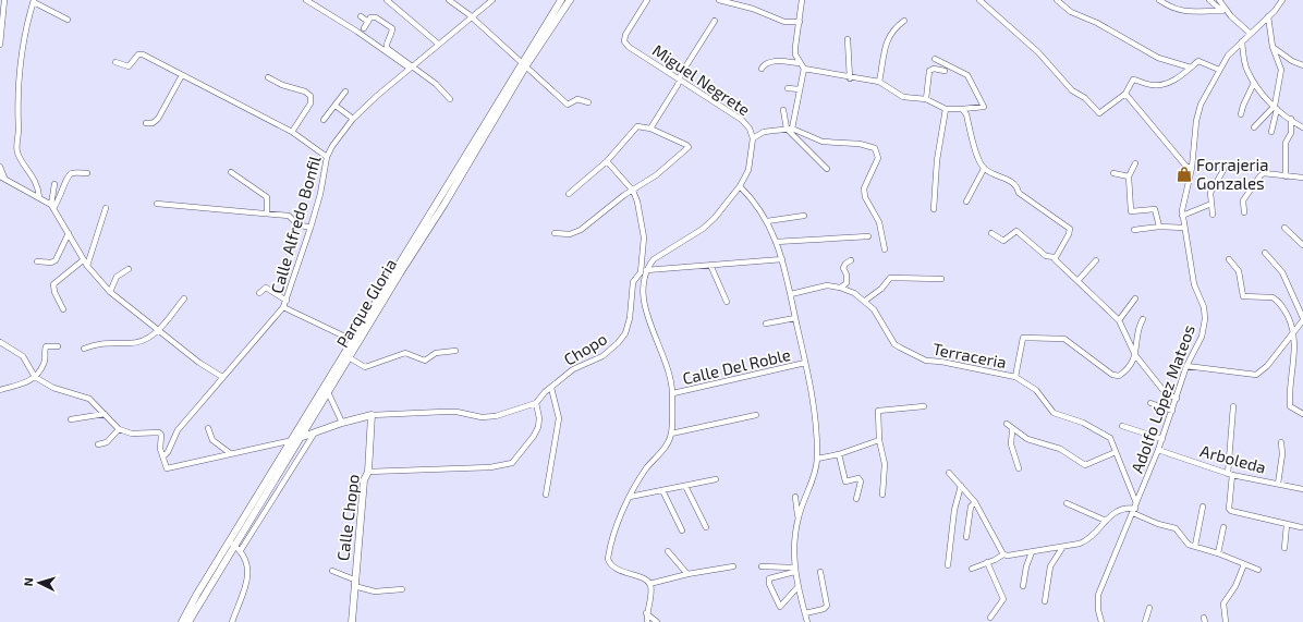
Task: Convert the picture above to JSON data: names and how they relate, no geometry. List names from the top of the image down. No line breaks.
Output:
{"streets":{"main road":["Parque Gloria","Calle Chopo"],"street":["Miguel Negrete","Calle Alfredo Bonfil","Chopo","Terraceria","Calle Del Roble","Adolfo López Mateos","Arboleda"]},"crossings":[["Miguel Negrete","Calle Del Roble"],["Chopo","Calle Chopo"],["Terraceria","Adolfo López Mateos"],["Adolfo López Mateos","Arboleda"]],"places":{"shop":["Forrajeria Gonzales"]},"north":"left"}
